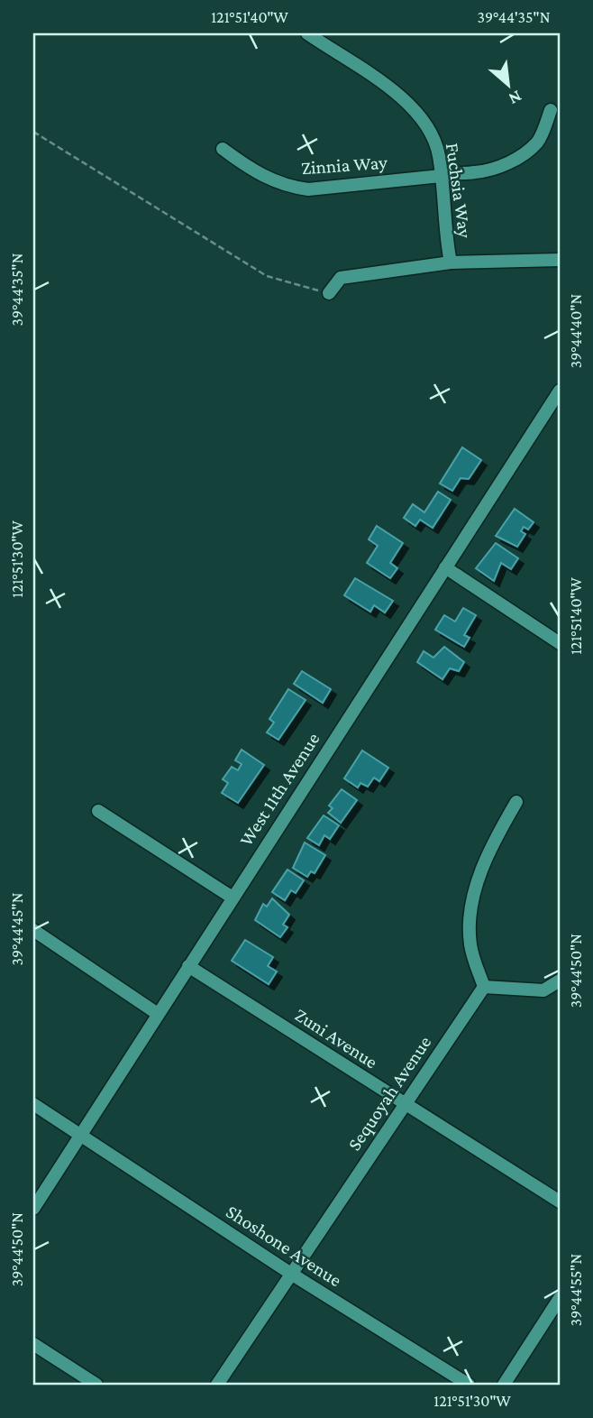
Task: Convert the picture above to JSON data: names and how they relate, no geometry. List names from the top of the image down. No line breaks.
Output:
{"streets":{"street":["Zinnia Way","Fuchsia Way","West 11th Avenue","Zuni Avenue","Sequoyah Avenue","Shoshone Avenue"]},"crossings":[["Zinnia Way","Fuchsia Way"],["West 11th Avenue","Zuni Avenue"],["West 11th Avenue","Shoshone Avenue"],["Zuni Avenue","Sequoyah Avenue"],["Sequoyah Avenue","Shoshone Avenue"]],"north":"bottom right","coordinates":["121°51'40\"W","39°44'35\"N","39°44'40\"N","121°51'30\"W","39°44'45\"N","39°44'50\"N","39°44'55\"N"]}
